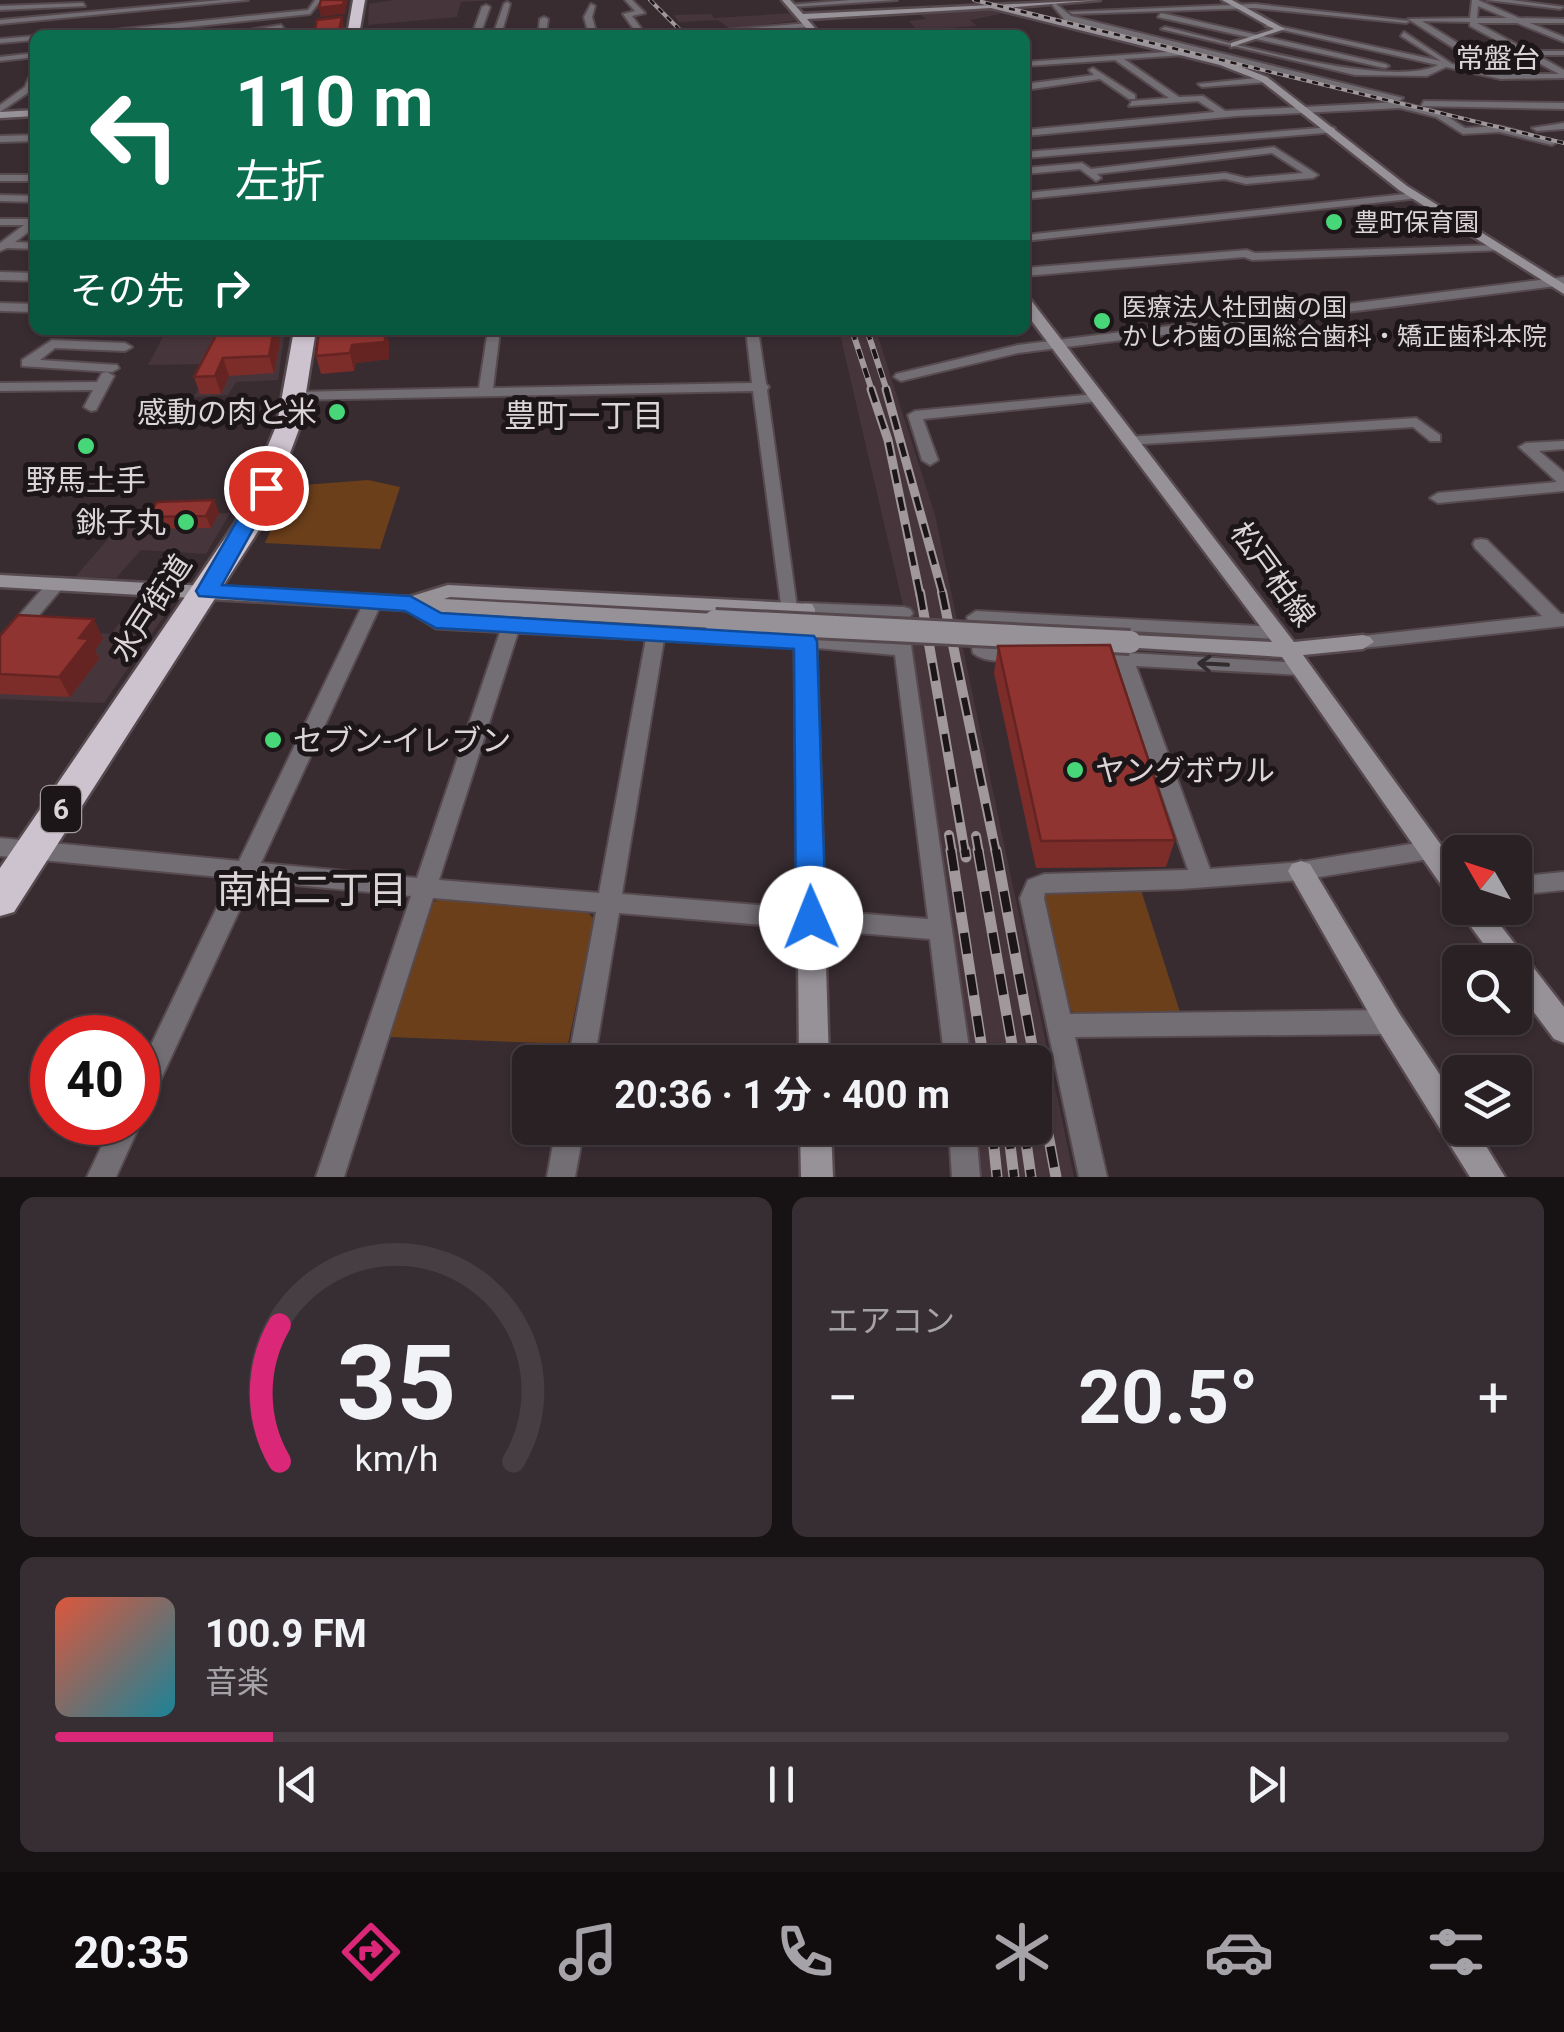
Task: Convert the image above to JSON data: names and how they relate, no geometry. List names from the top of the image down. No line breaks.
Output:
{"streets":{"highway":["水戸街道","6"],"street":["松戸柏線"]},"districts":["常盤台","豊町一丁目","南柏二丁目"],"places":["豊町保育園","医療法人社団歯の国 かしわ歯の国総合歯科・矯正歯科本院","感動の肉と米","野馬土手","銚子丸","セブン-イレブン","ヤングボウル"],"north":"top left","page":{"turn":["110 m","左折"],"then":"その先","limit":"40","trip":"20:36 · 1 分 · 400 m","tile":"エアコン","heat":["−","20.5°","+"],"song":["100.9 FM","音楽"],"tabs":"20:35","gauge":["35","km/h"]}}
